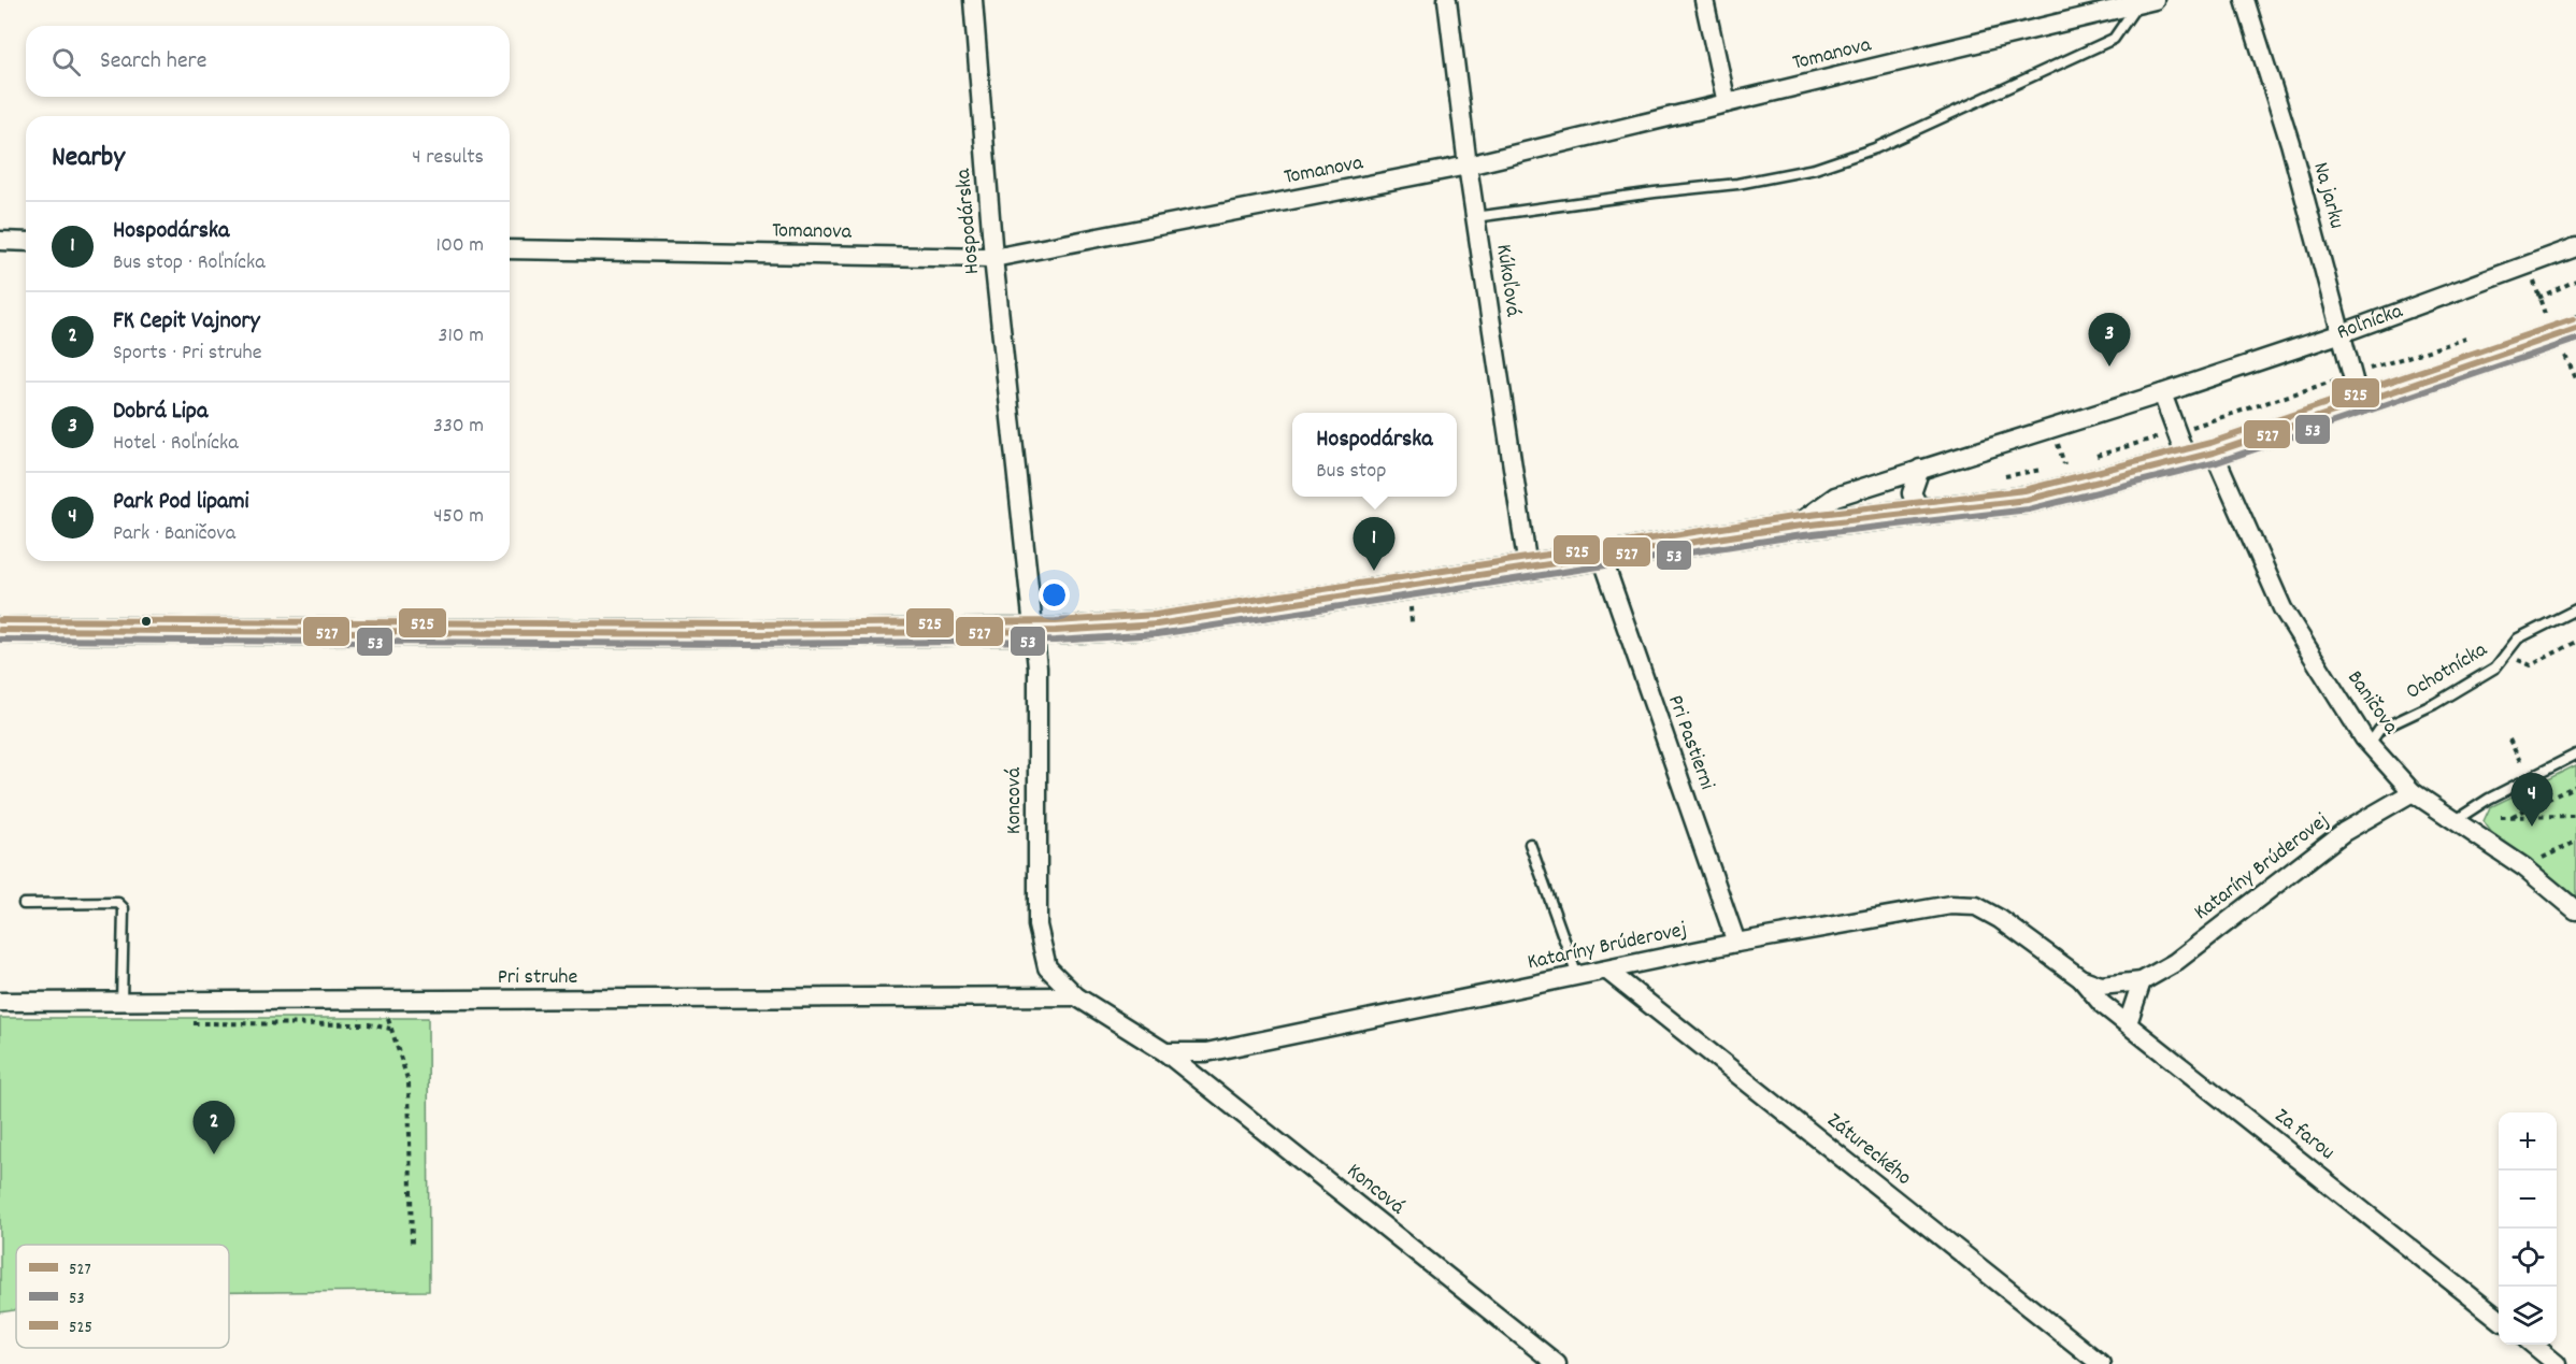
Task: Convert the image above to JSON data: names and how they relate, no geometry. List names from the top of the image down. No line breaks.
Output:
{"streets":{"street":["Tomanova","Na jarku","Hospodárska","Kúkoľová","Roľnícka","Baničova","Pri Pastierni","Koncová","Kataríny Brúderovej","Pri struhe","Za farou","Zátureckého"],"lane":["Ochotnícka"]},"crossings":[["Tomanova","Hospodárska"],["Tomanova","Kúkoľová"],["Na jarku","Roľnícka"],["Hospodárska","Roľnícka"],["Hospodárska","Koncová"],["Kúkoľová","Roľnícka"],["Roľnícka","Baničova"],["Roľnícka","Pri Pastierni"],["Roľnícka","Koncová"],["Ochotnícka","Baničova"],["Baničova","Kataríny Brúderovej"],["Pri Pastierni","Kataríny Brúderovej"],["Koncová","Kataríny Brúderovej"],["Koncová","Pri struhe"],["Kataríny Brúderovej","Za farou"],["Kataríny Brúderovej","Zátureckého"]],"lines":["transit line 525","transit line 527","transit line 53"],"legend":["527","53","525"],"page":{"search":"Search here","heading":["Nearby","4 results"],"list":[{"mark":"1","name":"Hospodárska","note":"Bus stop · Roľnícka","value":"100 m"},{"mark":"2","name":"FK Cepit Vajnory","note":"Sports · Pri struhe","value":"310 m"},{"mark":"3","name":"Dobrá Lipa","note":"Hotel · Roľnícka","value":"330 m"},{"mark":"4","name":"Park Pod lipami","note":"Park · Baničova","value":"450 m"}],"pins":["3","1","4","2"],"popup":["Hospodárska","Bus stop"],"map_buttons":["+","−"]}}
